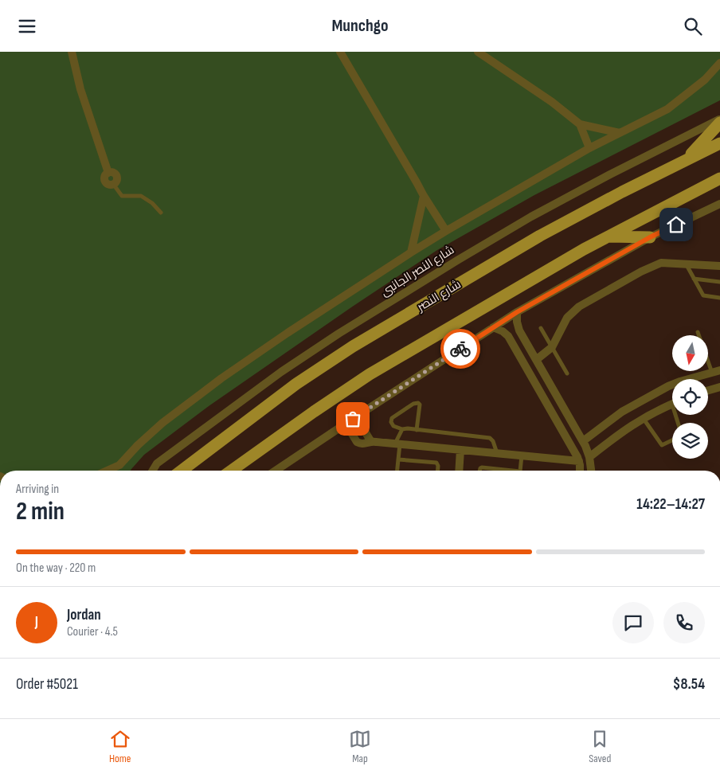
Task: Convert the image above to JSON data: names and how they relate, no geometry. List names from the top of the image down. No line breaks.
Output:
{"streets":{"main road":["شارع النصر"],"street":["شارع النصر الجانبى"]},"north":"bottom","page":{"header":"Munchgo","heading":["2 min","Arriving in","14:22–14:27"],"panel":["Jordan","Courier · 4.5","Order #5021","$8.54"],"bar":"On the way · 220 m","round":"J","tabs":["Home","Map","Saved"]}}
